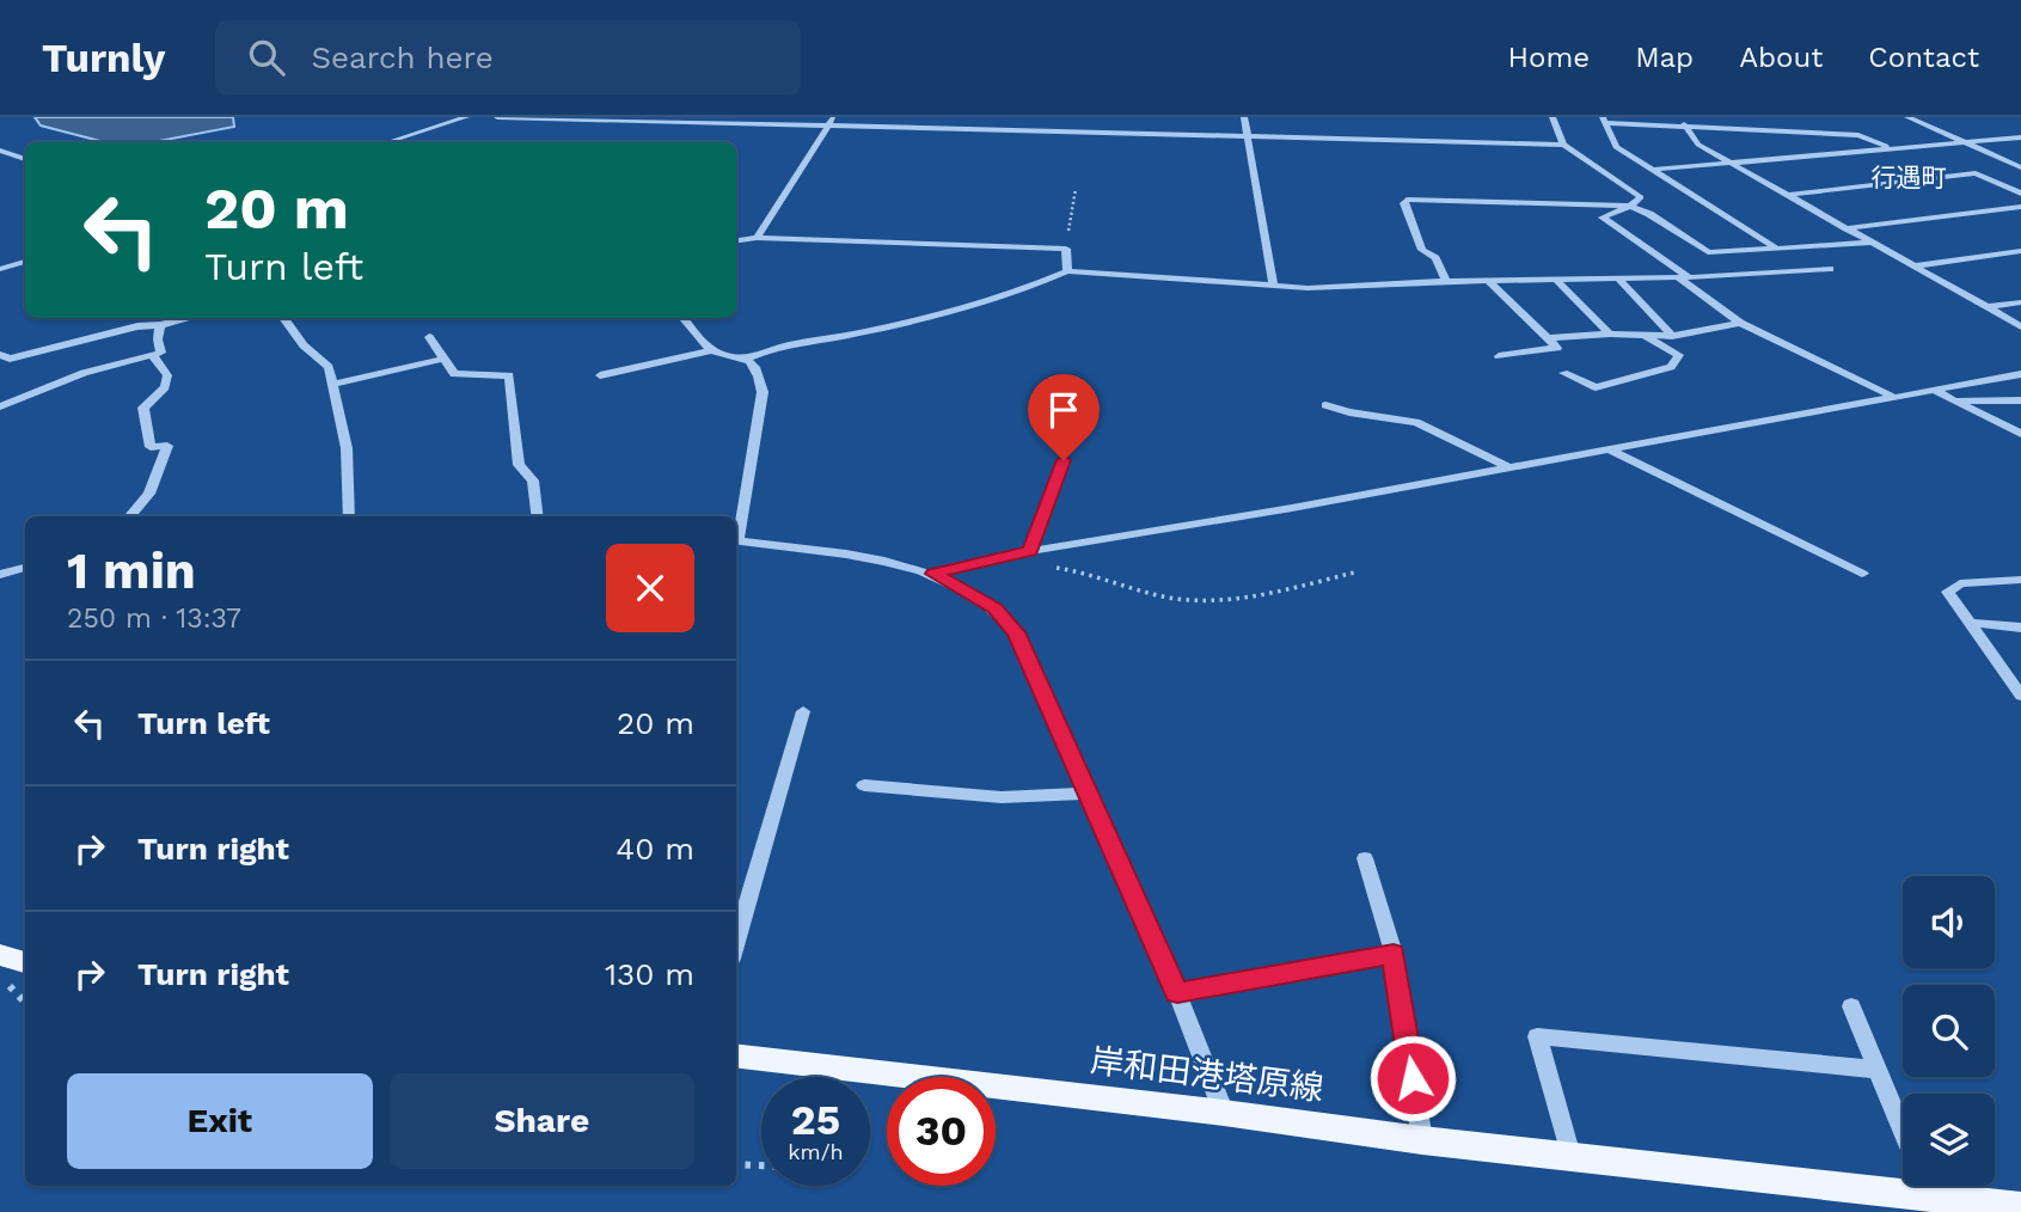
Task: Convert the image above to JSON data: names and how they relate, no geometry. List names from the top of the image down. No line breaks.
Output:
{"streets":{"main road":["岸和田港塔原線"]},"districts":["行遇町"],"page":{"header":"Turnly","search":"Search here","nav":["Home","Map","About","Contact"],"turn":["20 m","Turn left"],"heading":["1 min","250 m · 13:37"],"list":[{"name":"Turn left","value":"20 m"},{"name":"Turn right","value":"40 m"},{"name":"Turn right","value":"130 m"}],"buttons":["Exit","Share"],"speed":"25 km/h","limit":"30"}}
